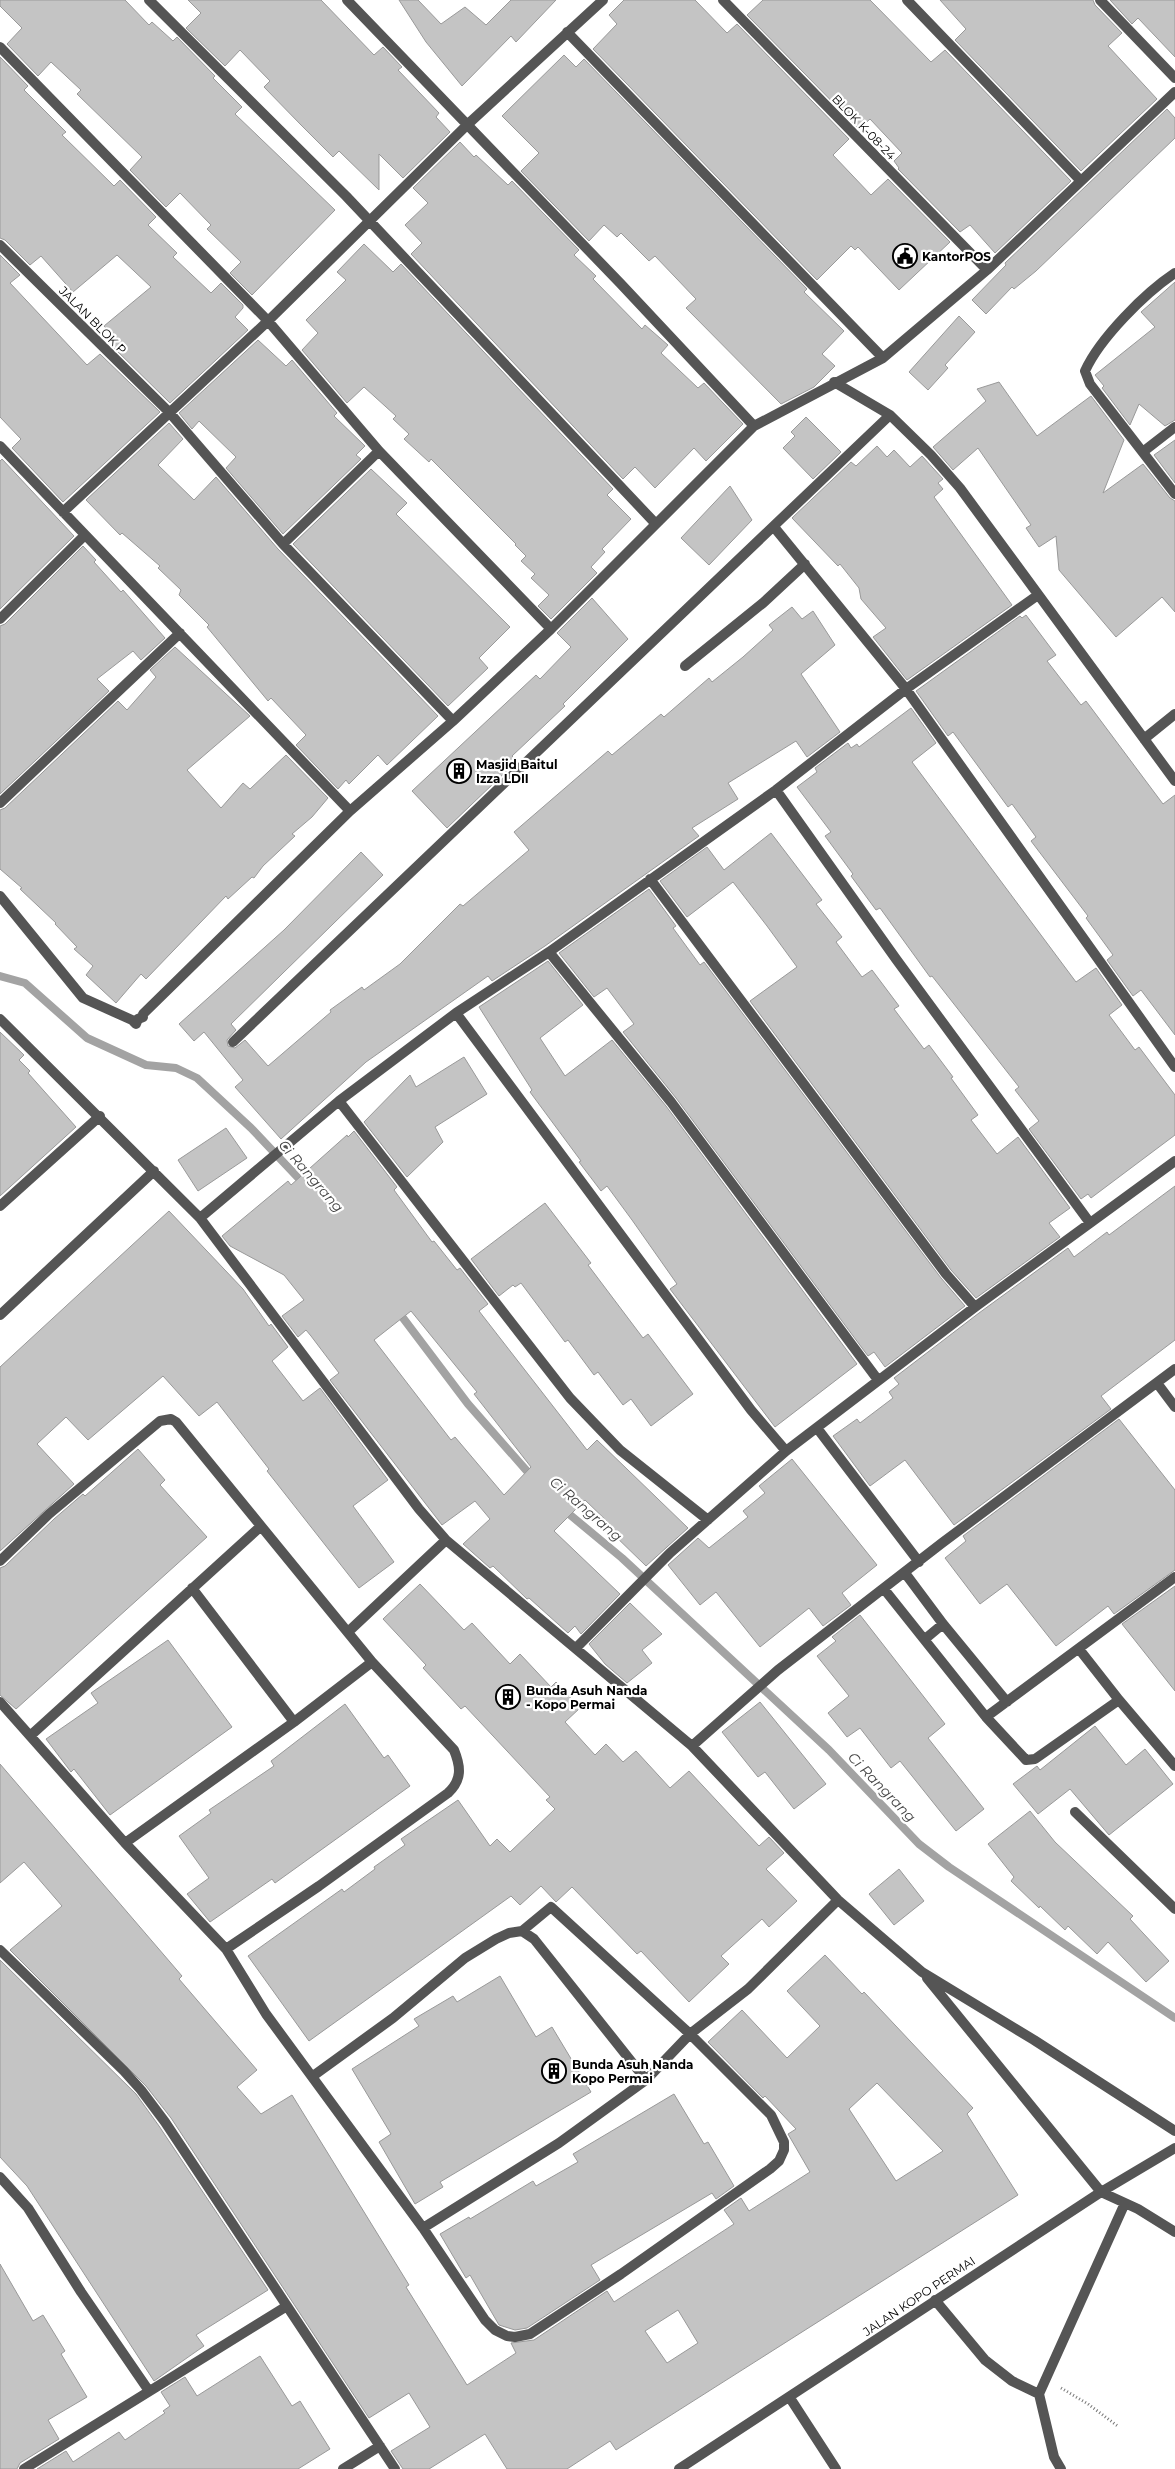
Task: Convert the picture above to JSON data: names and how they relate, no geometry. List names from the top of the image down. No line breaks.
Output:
{"streets":{"street":["BLOK K-08-24","JALAN BLOK P","JALAN KOPO PERMAI"]},"water":["Ci Rangrang"],"places":{"public building":["KantorPOS"],"building":["Masjid Baitul Izza LDII","Bunda Asuh Nanda - Kopo Permai","Bunda Asuh Nanda Kopo Permai"]}}
